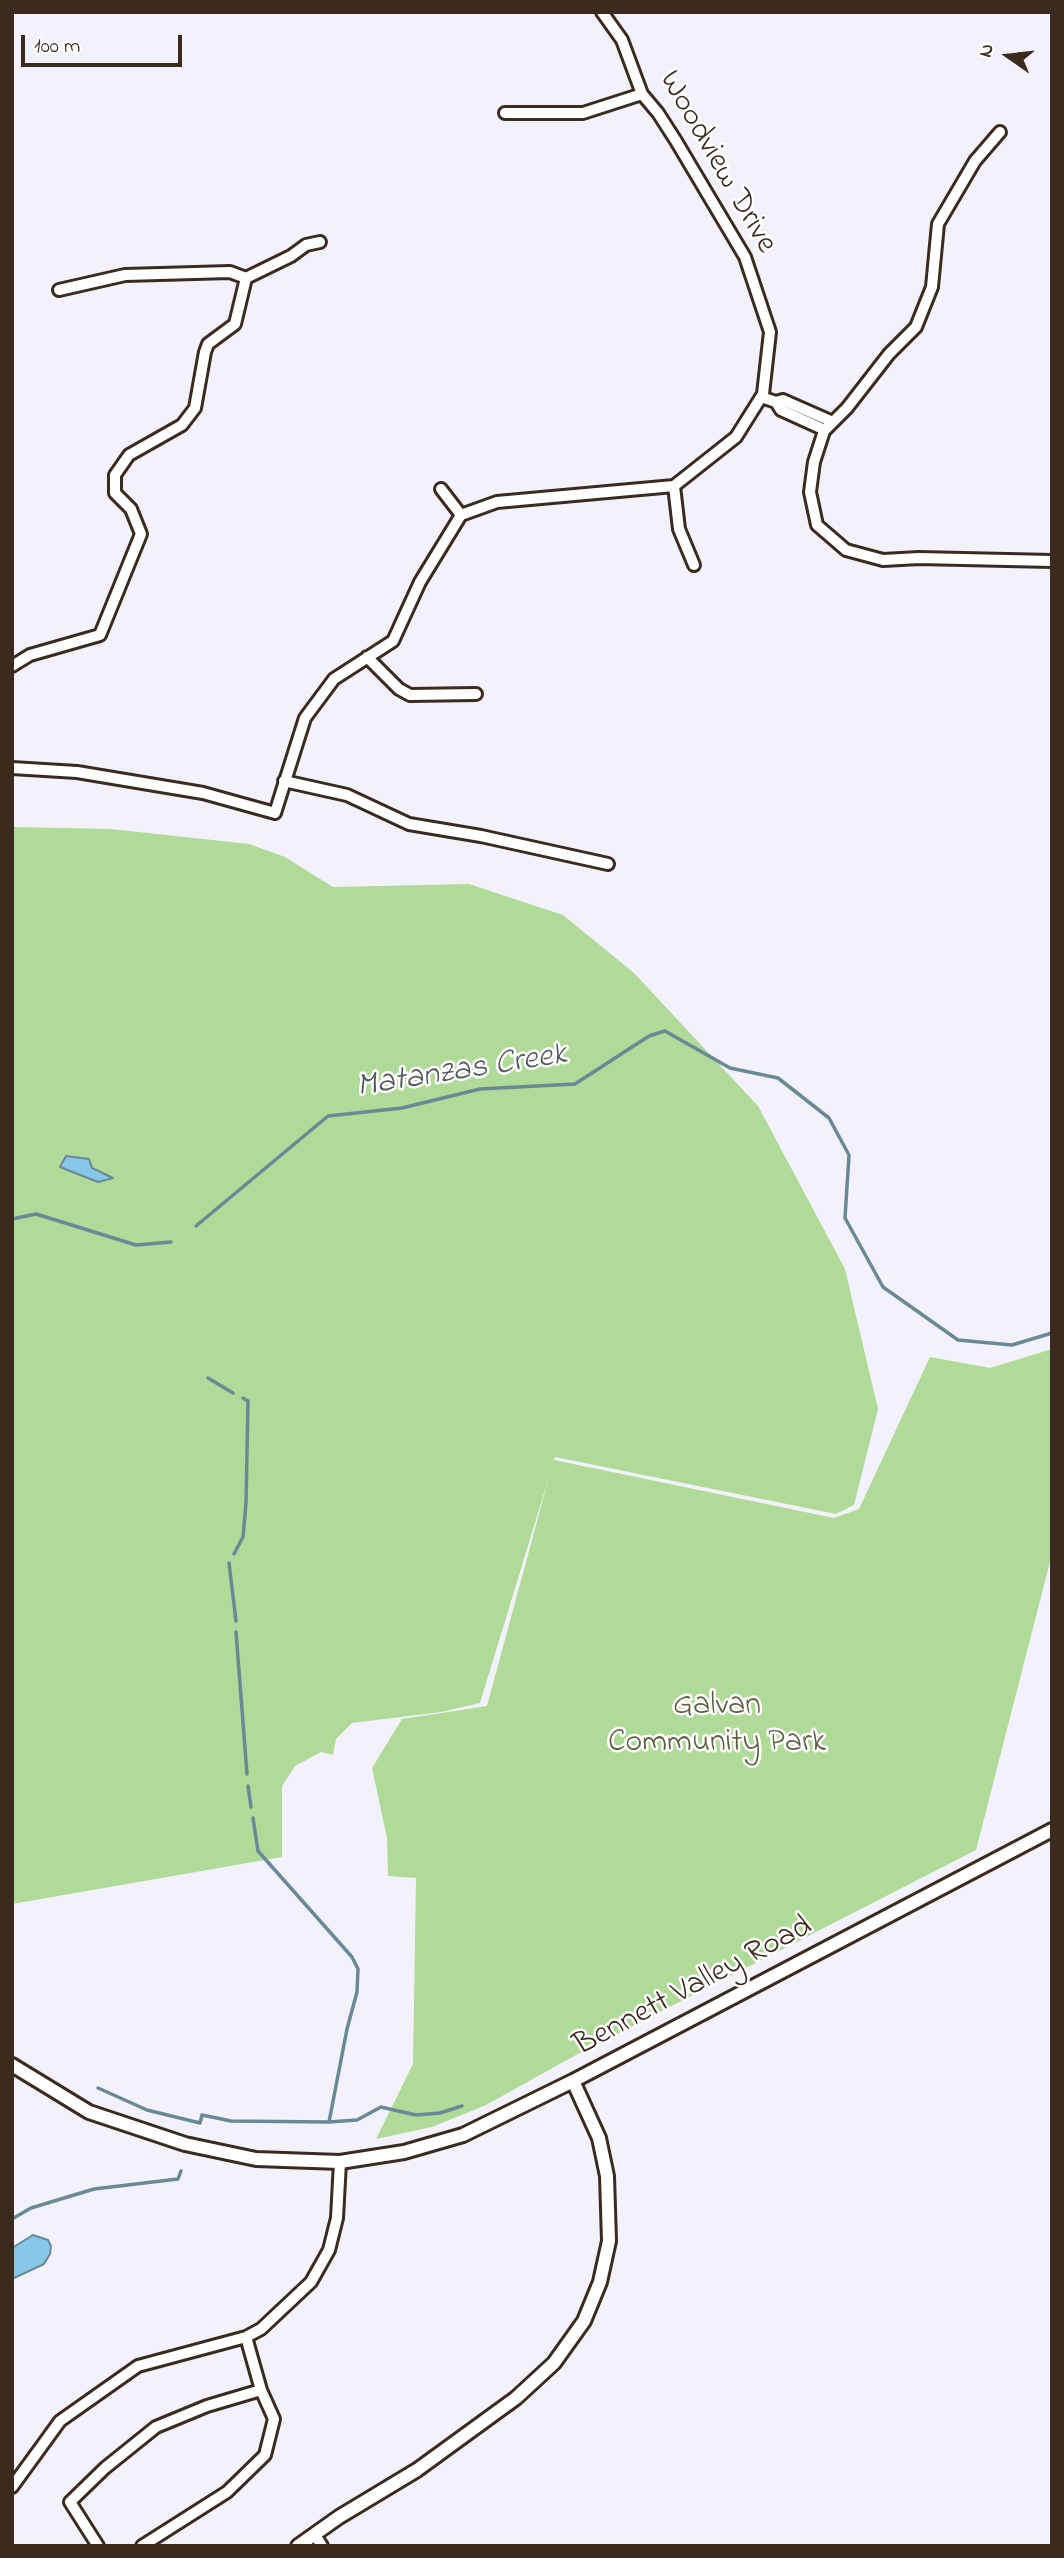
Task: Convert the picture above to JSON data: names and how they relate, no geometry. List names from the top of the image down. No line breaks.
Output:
{"streets":{"street":["Woodview Drive","Bennett Valley Road"]},"water":["Matanzas Creek"],"parks":["Galvan Community Park"],"scale_bar":"100 m","north":"left"}
